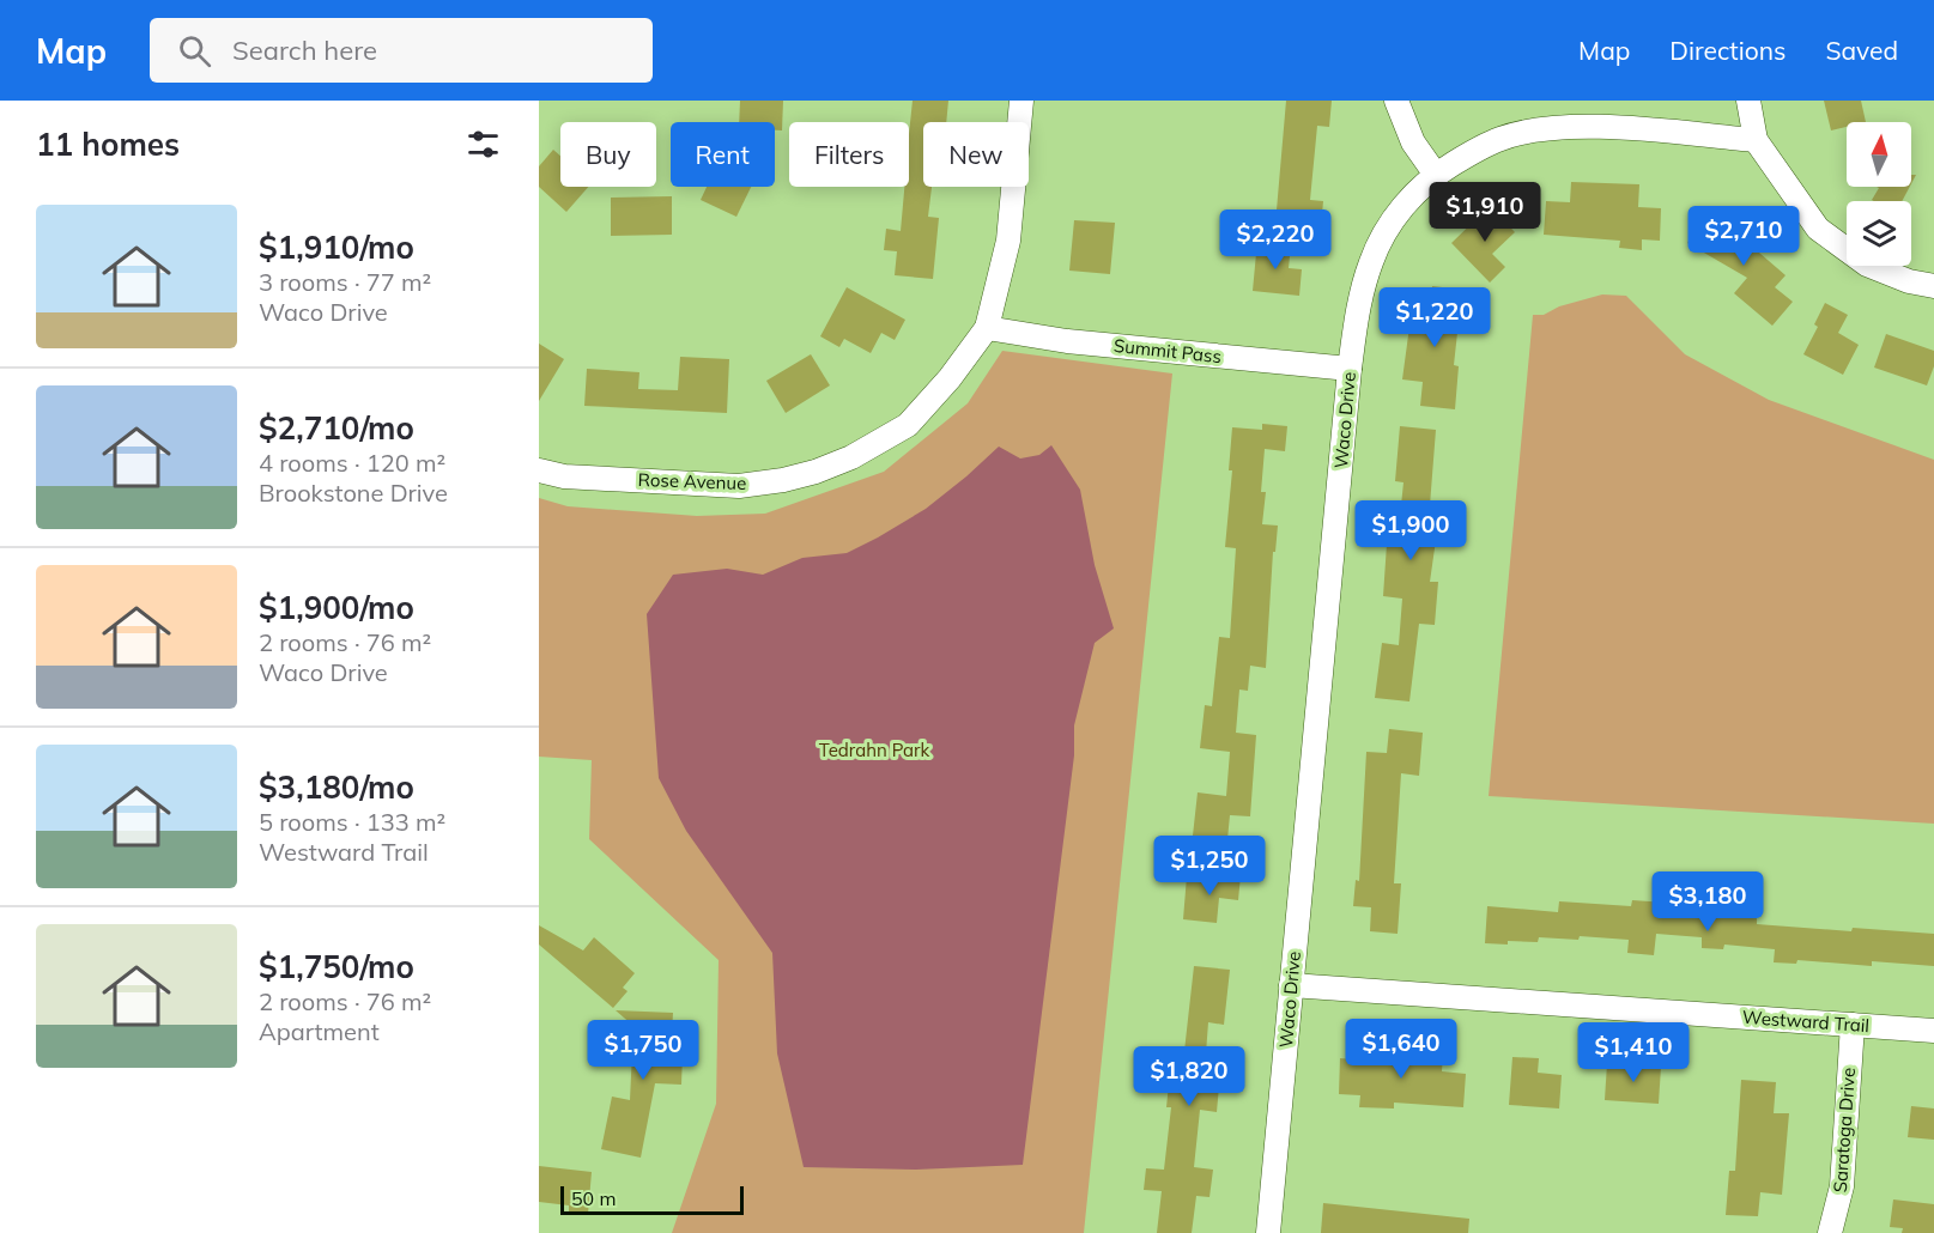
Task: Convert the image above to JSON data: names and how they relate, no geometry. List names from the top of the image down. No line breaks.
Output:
{"streets":{"street":["Summit Pass","Waco Drive","Rose Avenue","Westward Trail","Saratoga Drive"]},"crossings":[["Summit Pass","Waco Drive"],["Summit Pass","Rose Avenue"],["Waco Drive","Westward Trail"],["Westward Trail","Saratoga Drive"]],"parks":["Tedrahn Park"],"scale_bar":"50 m","north":"top","page":{"header":"Map","search":"Search here","nav":["Map","Directions","Saved"],"heading":"11 homes","chip":["Buy","Rent","Filters","New"],"price":["$1,910","$2,710","$2,220","$1,220","$1,900","$1,250","$3,180","$1,640","$1,750","$1,410","$1,820"],"list":[{"name":"$1,910/mo","note":"3 rooms · 77 m² · Waco Drive"},{"name":"$2,710/mo","note":"4 rooms · 120 m² · Brookstone Drive"},{"name":"$1,900/mo","note":"2 rooms · 76 m² · Waco Drive"},{"name":"$3,180/mo","note":"5 rooms · 133 m² · Westward Trail"},{"name":"$1,750/mo","note":"2 rooms · 76 m² · Apartment"}],"scale":"50 m"}}
